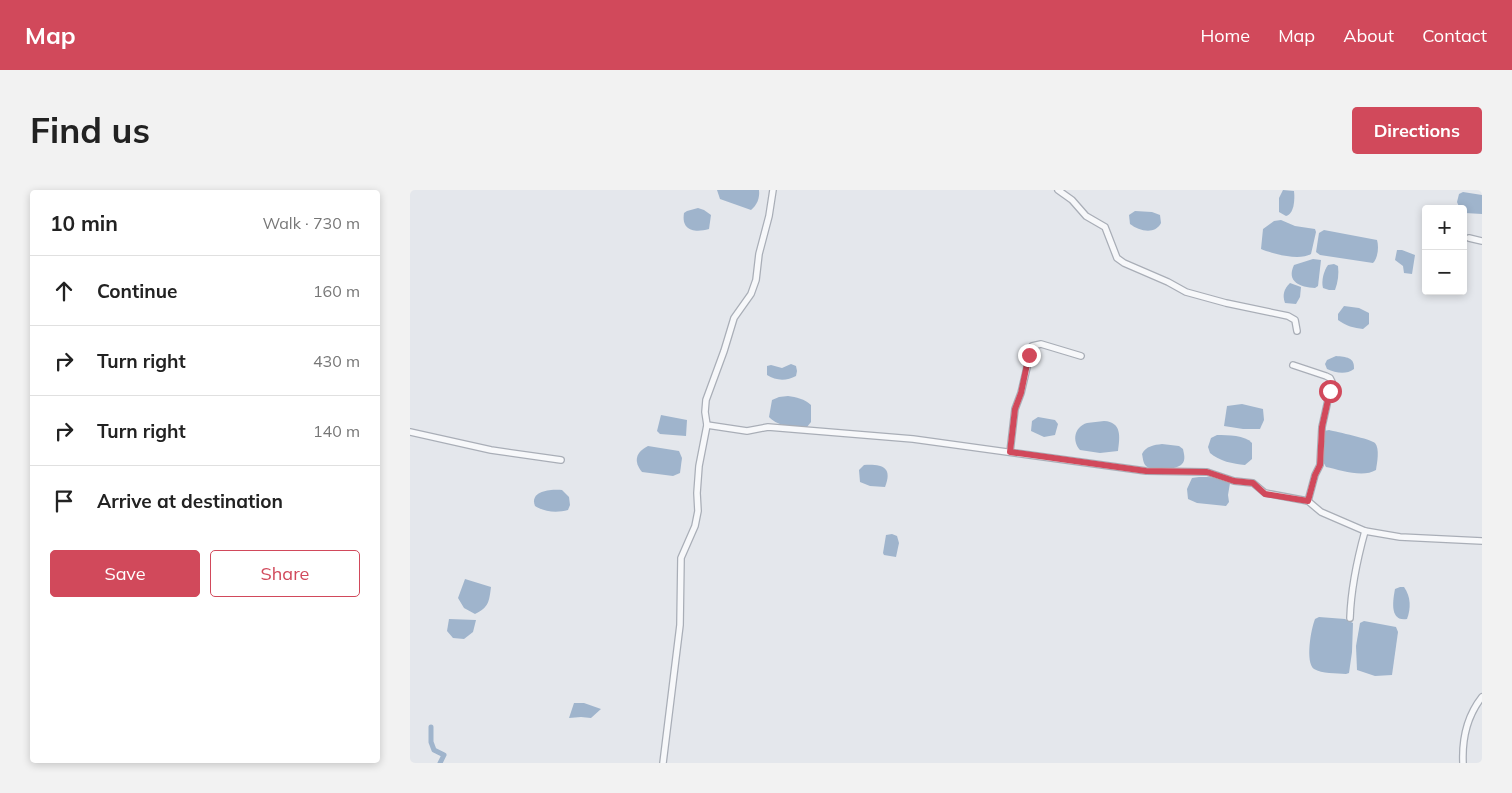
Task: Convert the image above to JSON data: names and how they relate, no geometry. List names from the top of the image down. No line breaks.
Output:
{"page":{"header":"Map","nav":["Home","Map","About","Contact"],"buttons":["Directions",["Save","Share"]],"title":"Find us","heading":["10 min","Walk · 730 m"],"map_buttons":["+","−"],"list":[["Continue","160 m"],["Turn right","430 m"],["Turn right","140 m"],"Arrive at destination"]}}
